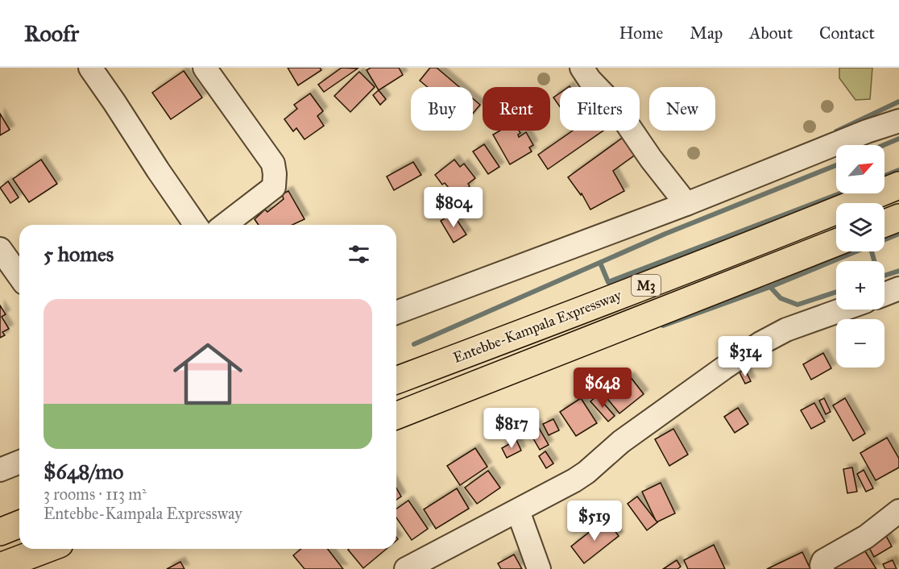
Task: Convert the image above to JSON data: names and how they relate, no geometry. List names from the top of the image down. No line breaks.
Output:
{"streets":{"highway":["M3","Entebbe-Kampala Expressway"]},"north":"top right","page":{"header":"Roofr","nav":["Home","Map","About","Contact"],"chip":["Buy","Rent","Filters","New"],"map_buttons":["+","−"],"price":["$804","$314","$648","$817","$519"],"heading":"5 homes","list":[{"name":"$648/mo","note":"3 rooms · 113 m² · Entebbe-Kampala Expressway"}]}}
